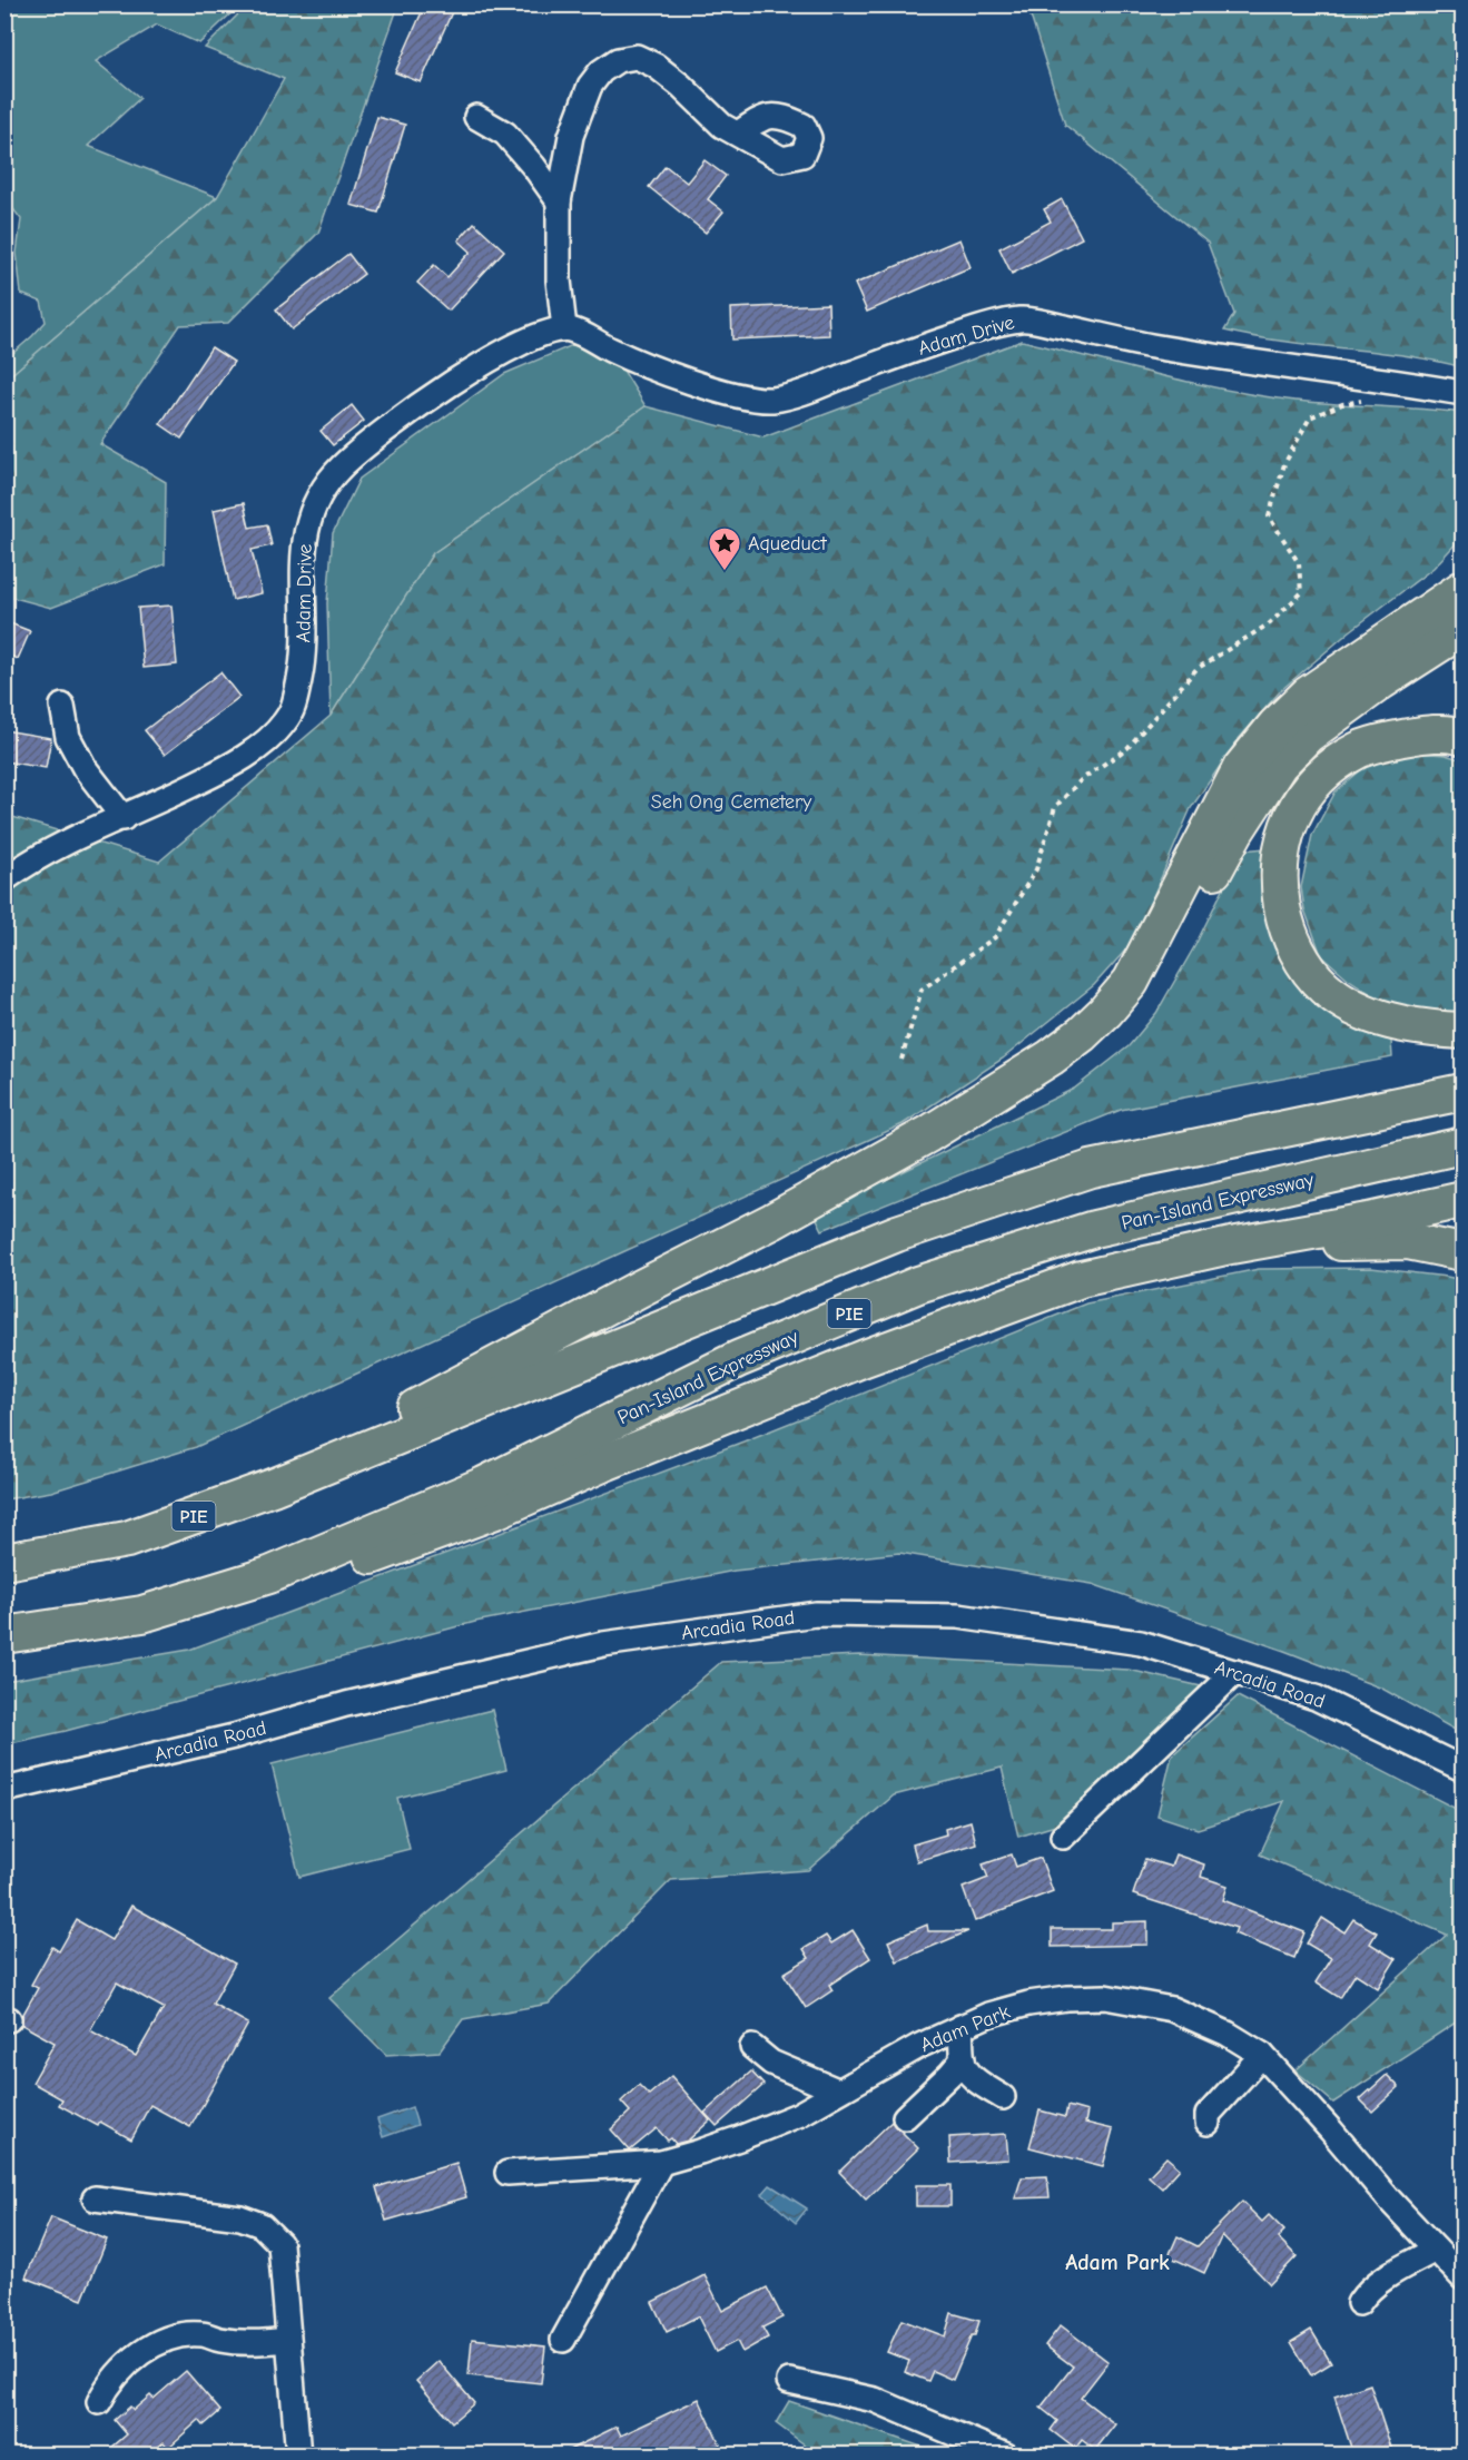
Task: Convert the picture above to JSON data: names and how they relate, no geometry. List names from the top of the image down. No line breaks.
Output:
{"streets":{"highway":["Pan-Island Expressway","PIE"],"street":["Adam Drive","Arcadia Road","Adam Park"]},"districts":["Adam Park"],"parks":["Seh Ong Cemetery"],"places":{"place":["Aqueduct"]}}
